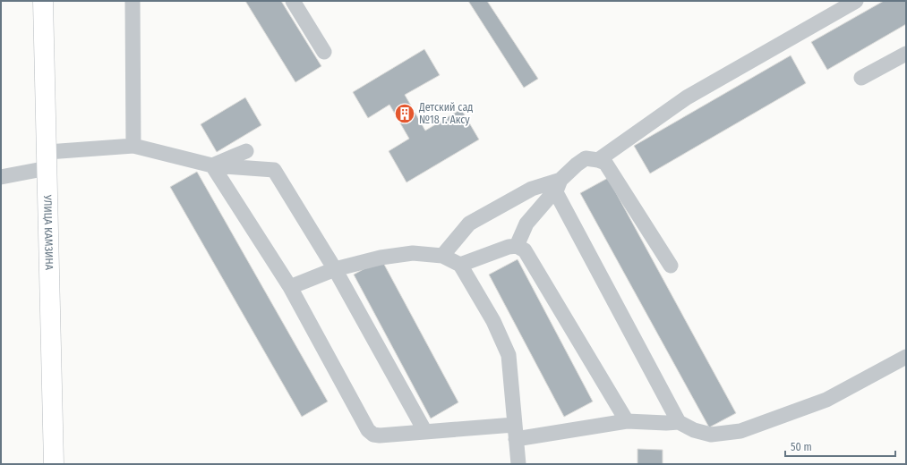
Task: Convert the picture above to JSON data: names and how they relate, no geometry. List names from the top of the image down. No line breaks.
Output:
{"streets":{"main road":["УЛИЦА КАМЗИНА"]},"places":{"building":["Детский сад №18 г. Аксу"]},"scale_bar":"50 m"}
